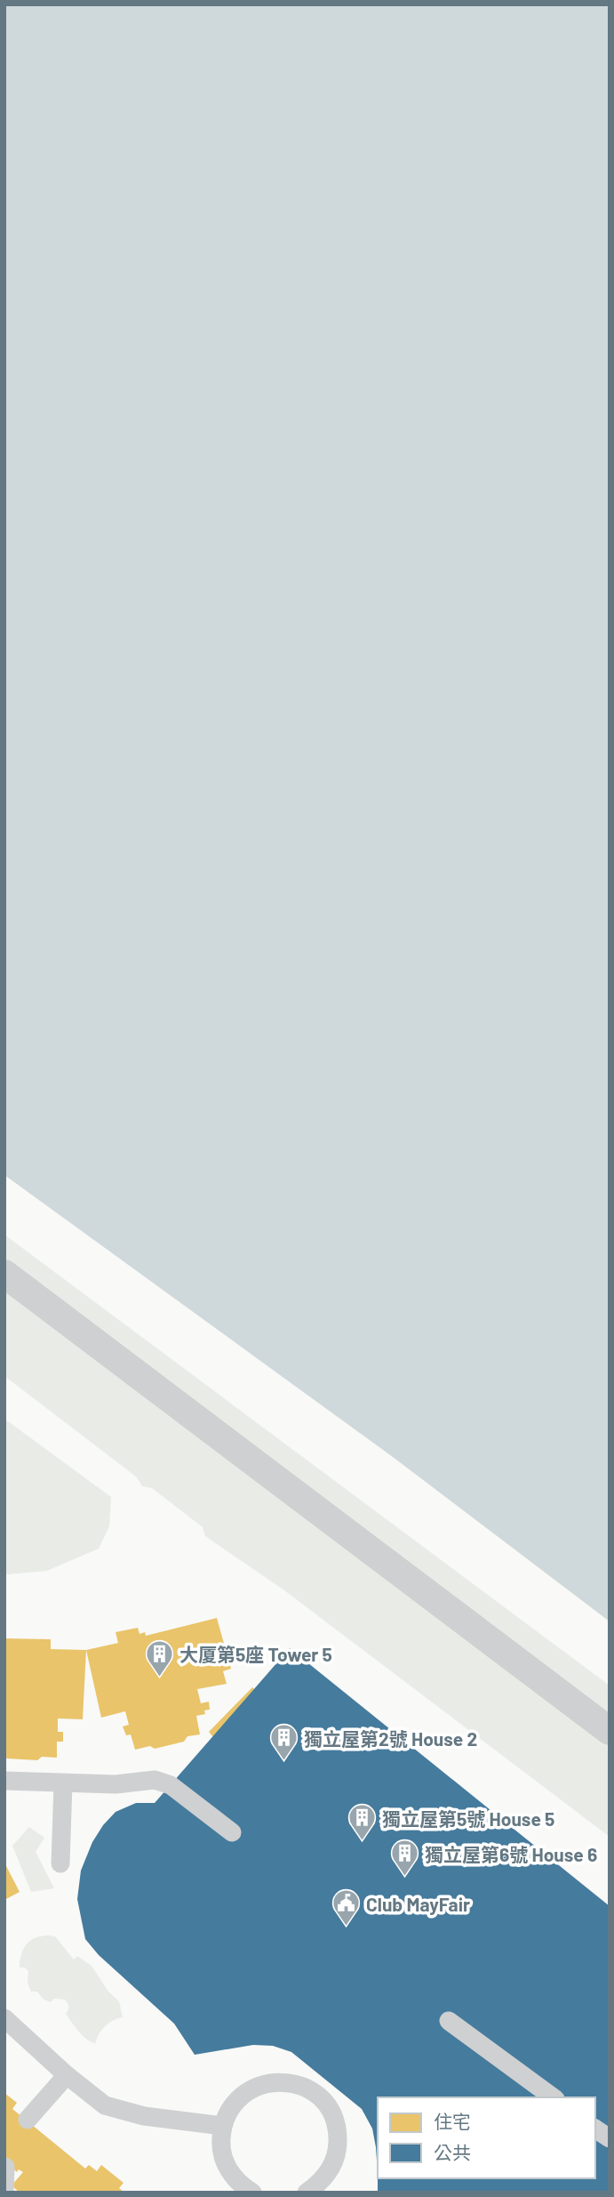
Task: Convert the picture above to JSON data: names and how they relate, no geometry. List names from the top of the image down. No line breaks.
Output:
{"places":{"building":["大厦第5座 Tower 5","獨立屋第2號 House 2","獨立屋第5號 House 5","獨立屋第6號 House 6"],"public building":["Club MayFair"]},"legend":["住宅","公共"]}
